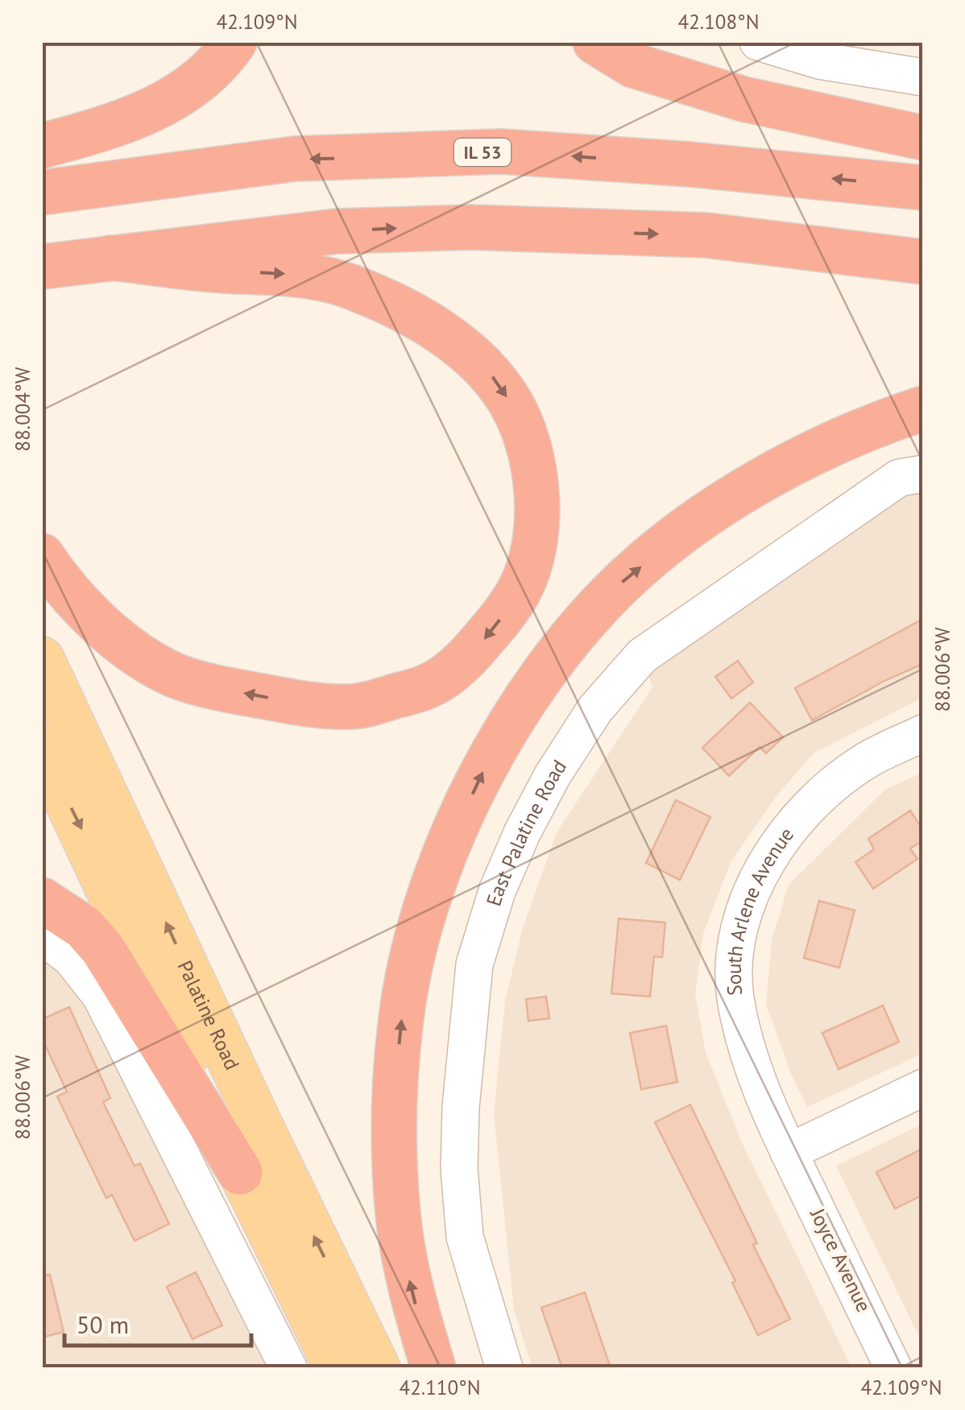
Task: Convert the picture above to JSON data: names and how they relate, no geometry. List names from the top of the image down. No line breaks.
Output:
{"streets":{"highway":["IL 53"],"main road":["Palatine Road"],"street":["East Palatine Road","South Arlene Avenue","Joyce Avenue"]},"crossings":[["South Arlene Avenue","Joyce Avenue"]],"scale_bar":"50 m","coordinates":["42.109°N","42.108°N","88.004°W","88.006°W","42.110°N"]}
